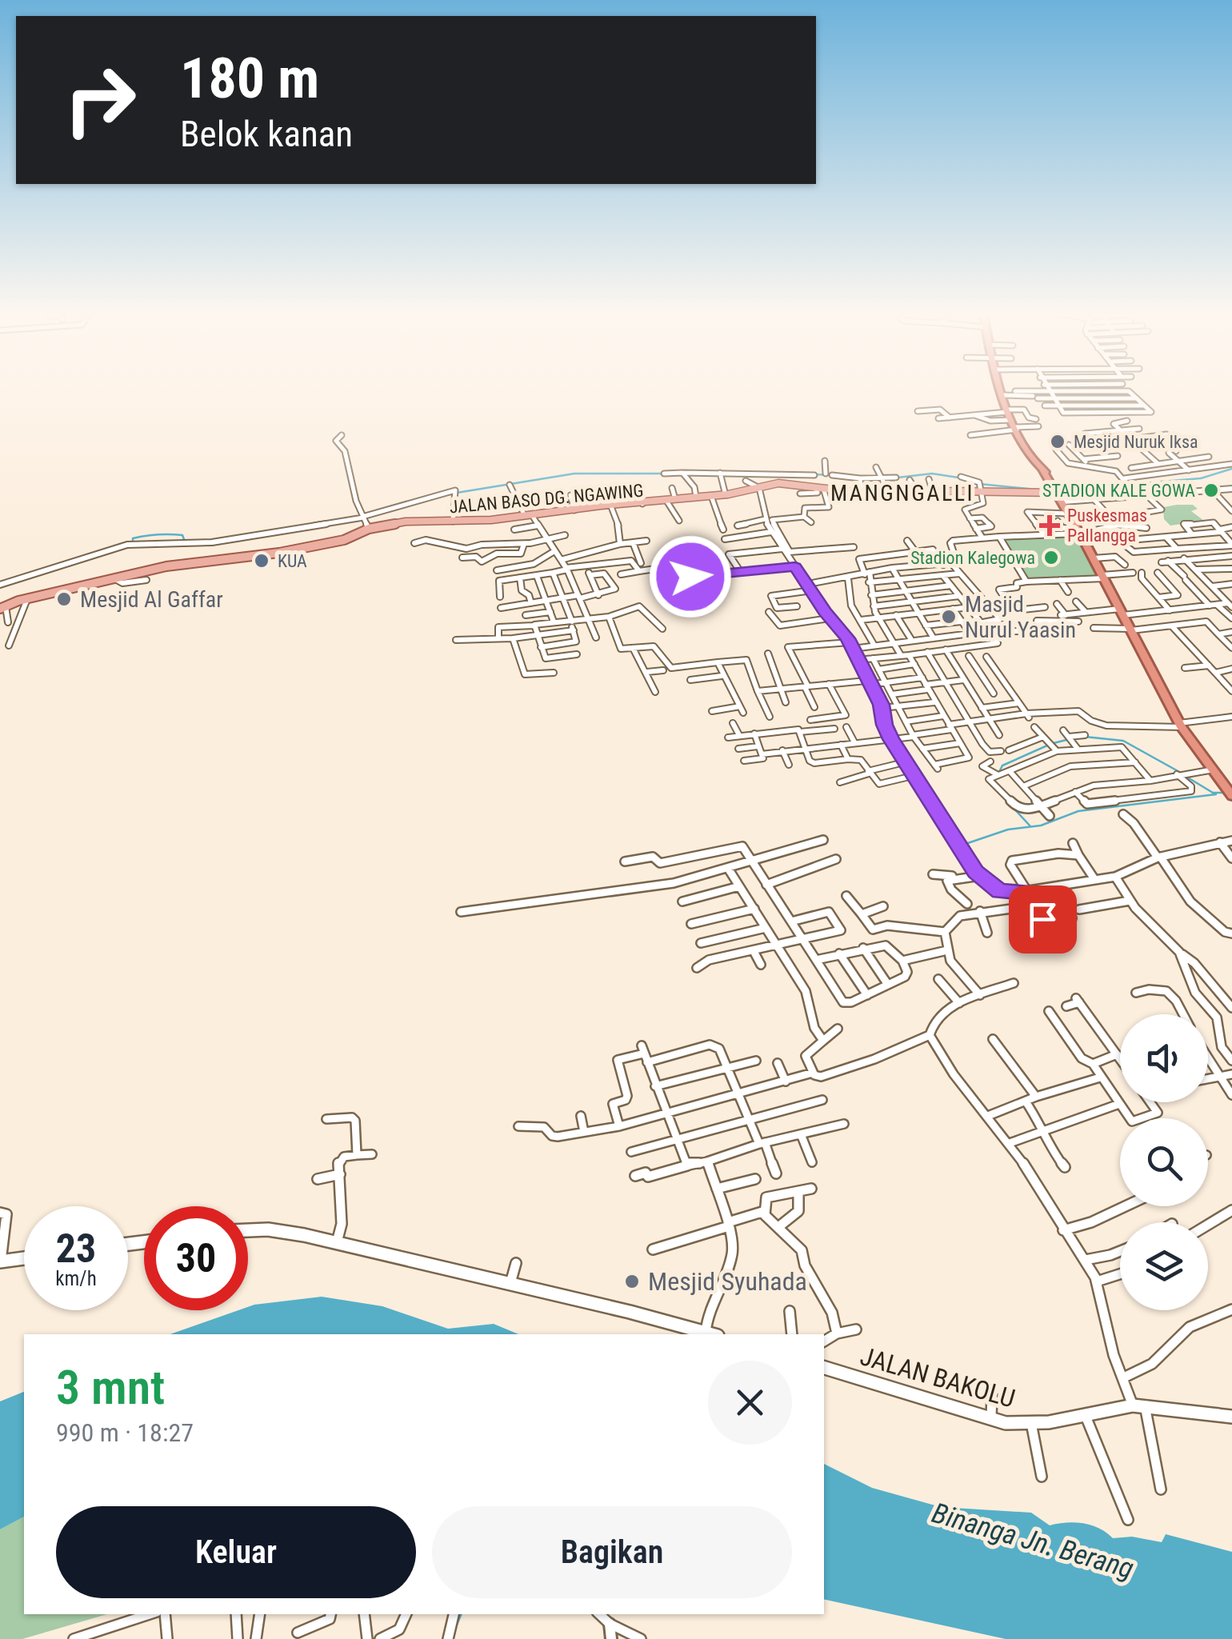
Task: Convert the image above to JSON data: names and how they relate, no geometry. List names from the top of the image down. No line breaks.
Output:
{"streets":{"main road":["JALAN BASO DG. NGAWING","JALAN BAKOLU"]},"districts":["MANGNGALLI"],"water":["Binanga Jn. Berang"],"places":{"other":["Mesjid Nuruk Iksa","STADION KALE GOWA","Stadion Kalegowa","KUA","Mesjid Al Gaffar","Masjid Nurul Yaasin","Mesjid Syuhada"],"health":["Puskesmas Pallangga"]},"page":{"turn":["180 m","Belok kanan"],"speed":"23 km/h","limit":"30","heading":["3 mnt","990 m · 18:27"],"buttons":["Keluar","Bagikan"]}}
